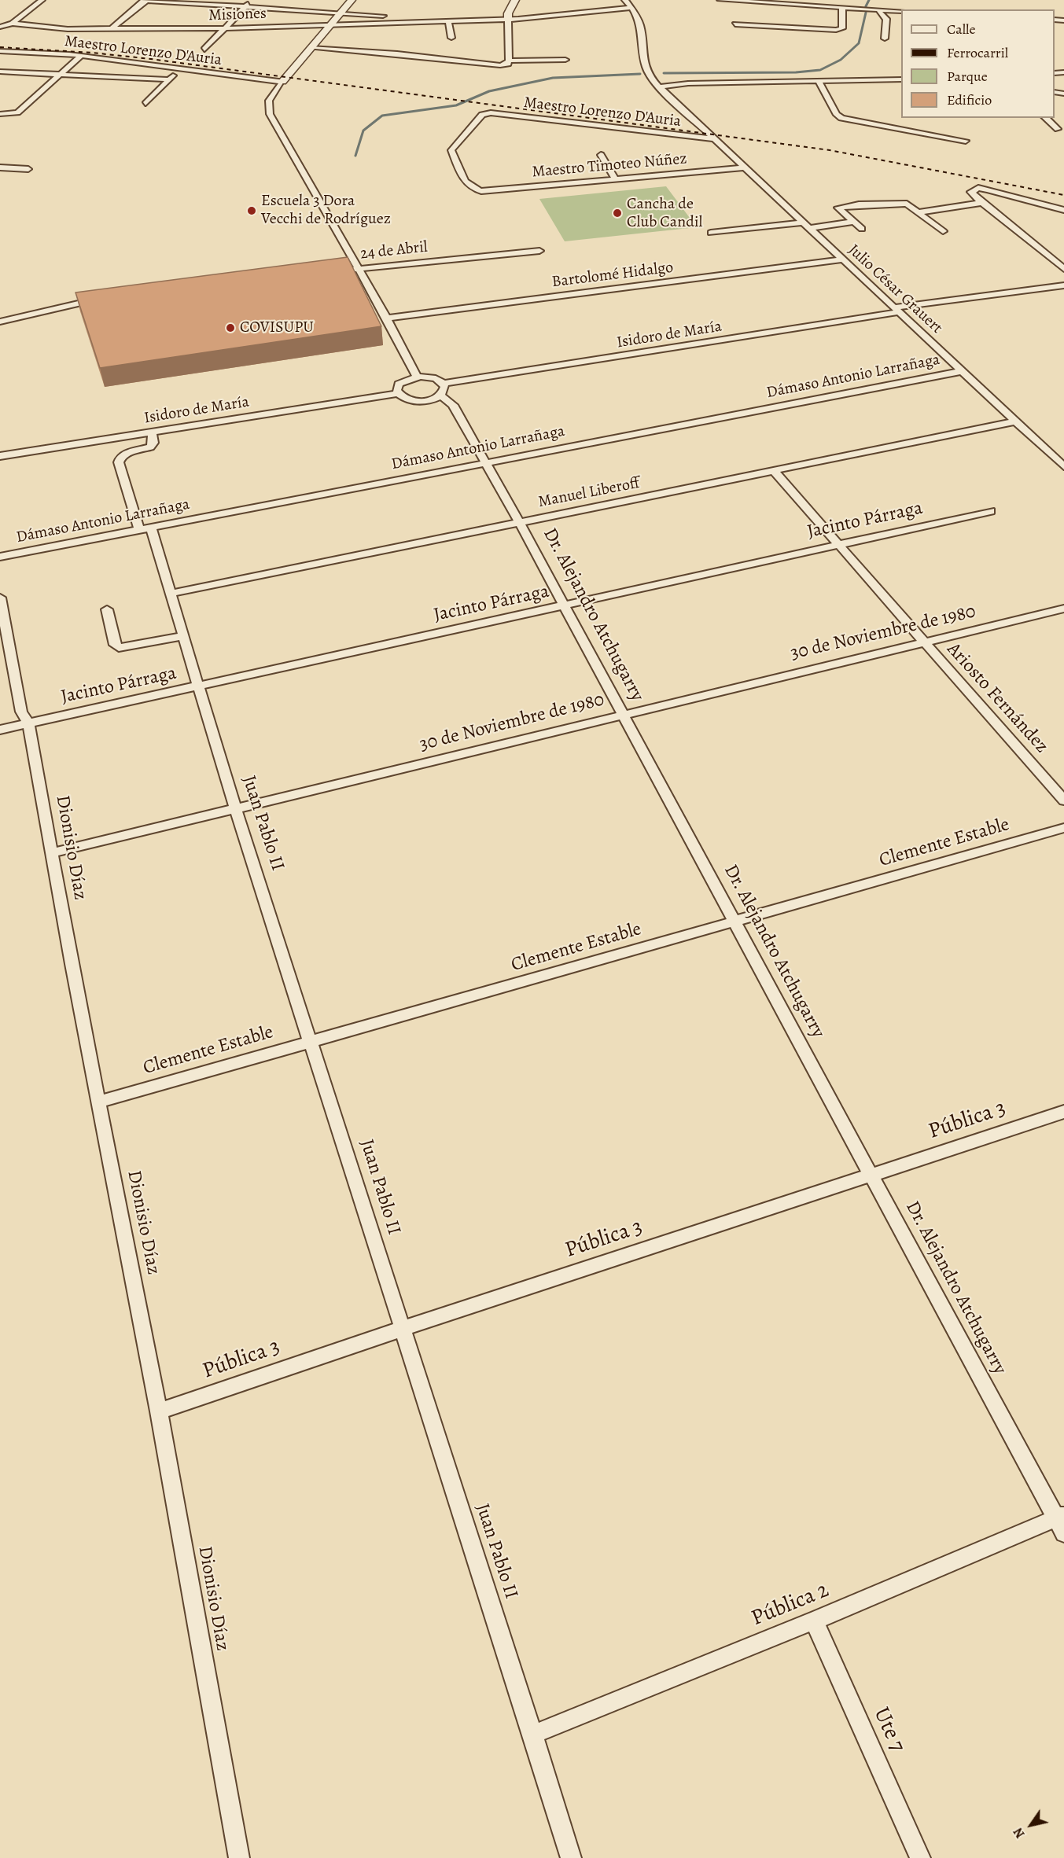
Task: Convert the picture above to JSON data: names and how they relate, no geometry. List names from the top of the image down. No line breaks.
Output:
{"streets":{"street":["Misiones","Maestro Lorenzo D'Auria","Maestro Timoteo Núñez","24 de Abril","Bartolomé Hidalgo","Julio César Grauert","Isidoro de María","Dámaso Antonio Larrañaga","Manuel Liberoff","Jacinto Párraga","Dr. Alejandro Atchugarry","30 de Noviembre de 1980","Ariosto Fernández","Juan Pablo II","Clemente Estable","Dionisio Díaz","Pública 3","Pública 2","Ute 7"]},"crossings":[["Misiones","Julio César Grauert"],["Maestro Lorenzo D'Auria","Maestro Timoteo Núñez"],["Maestro Lorenzo D'Auria","Julio César Grauert"],["Maestro Timoteo Núñez","Julio César Grauert"],["Bartolomé Hidalgo","Julio César Grauert"],["Julio César Grauert","Isidoro de María"],["Julio César Grauert","Dámaso Antonio Larrañaga"],["Julio César Grauert","Manuel Liberoff"],["Isidoro de María","Juan Pablo II"],["Dámaso Antonio Larrañaga","Dr. Alejandro Atchugarry"],["Dámaso Antonio Larrañaga","Juan Pablo II"],["Manuel Liberoff","Dr. Alejandro Atchugarry"],["Manuel Liberoff","Ariosto Fernández"],["Manuel Liberoff","Juan Pablo II"],["Jacinto Párraga","Dr. Alejandro Atchugarry"],["Jacinto Párraga","Ariosto Fernández"],["Jacinto Párraga","Juan Pablo II"],["Jacinto Párraga","Dionisio Díaz"],["Dr. Alejandro Atchugarry","30 de Noviembre de 1980"],["Dr. Alejandro Atchugarry","Clemente Estable"],["Dr. Alejandro Atchugarry","Pública 3"],["Dr. Alejandro Atchugarry","Pública 2"],["30 de Noviembre de 1980","Ariosto Fernández"],["30 de Noviembre de 1980","Juan Pablo II"],["30 de Noviembre de 1980","Dionisio Díaz"],["Juan Pablo II","Clemente Estable"],["Juan Pablo II","Pública 3"],["Juan Pablo II","Pública 2"],["Clemente Estable","Dionisio Díaz"],["Dionisio Díaz","Pública 3"],["Pública 2","Ute 7"]],"places":["Escuela 3 Dora Vecchi de Rodríguez","Cancha de Club Candil","COVISUPU"],"legend":["Calle","Ferrocarril","Parque","Edificio"],"north":"bottom left"}
